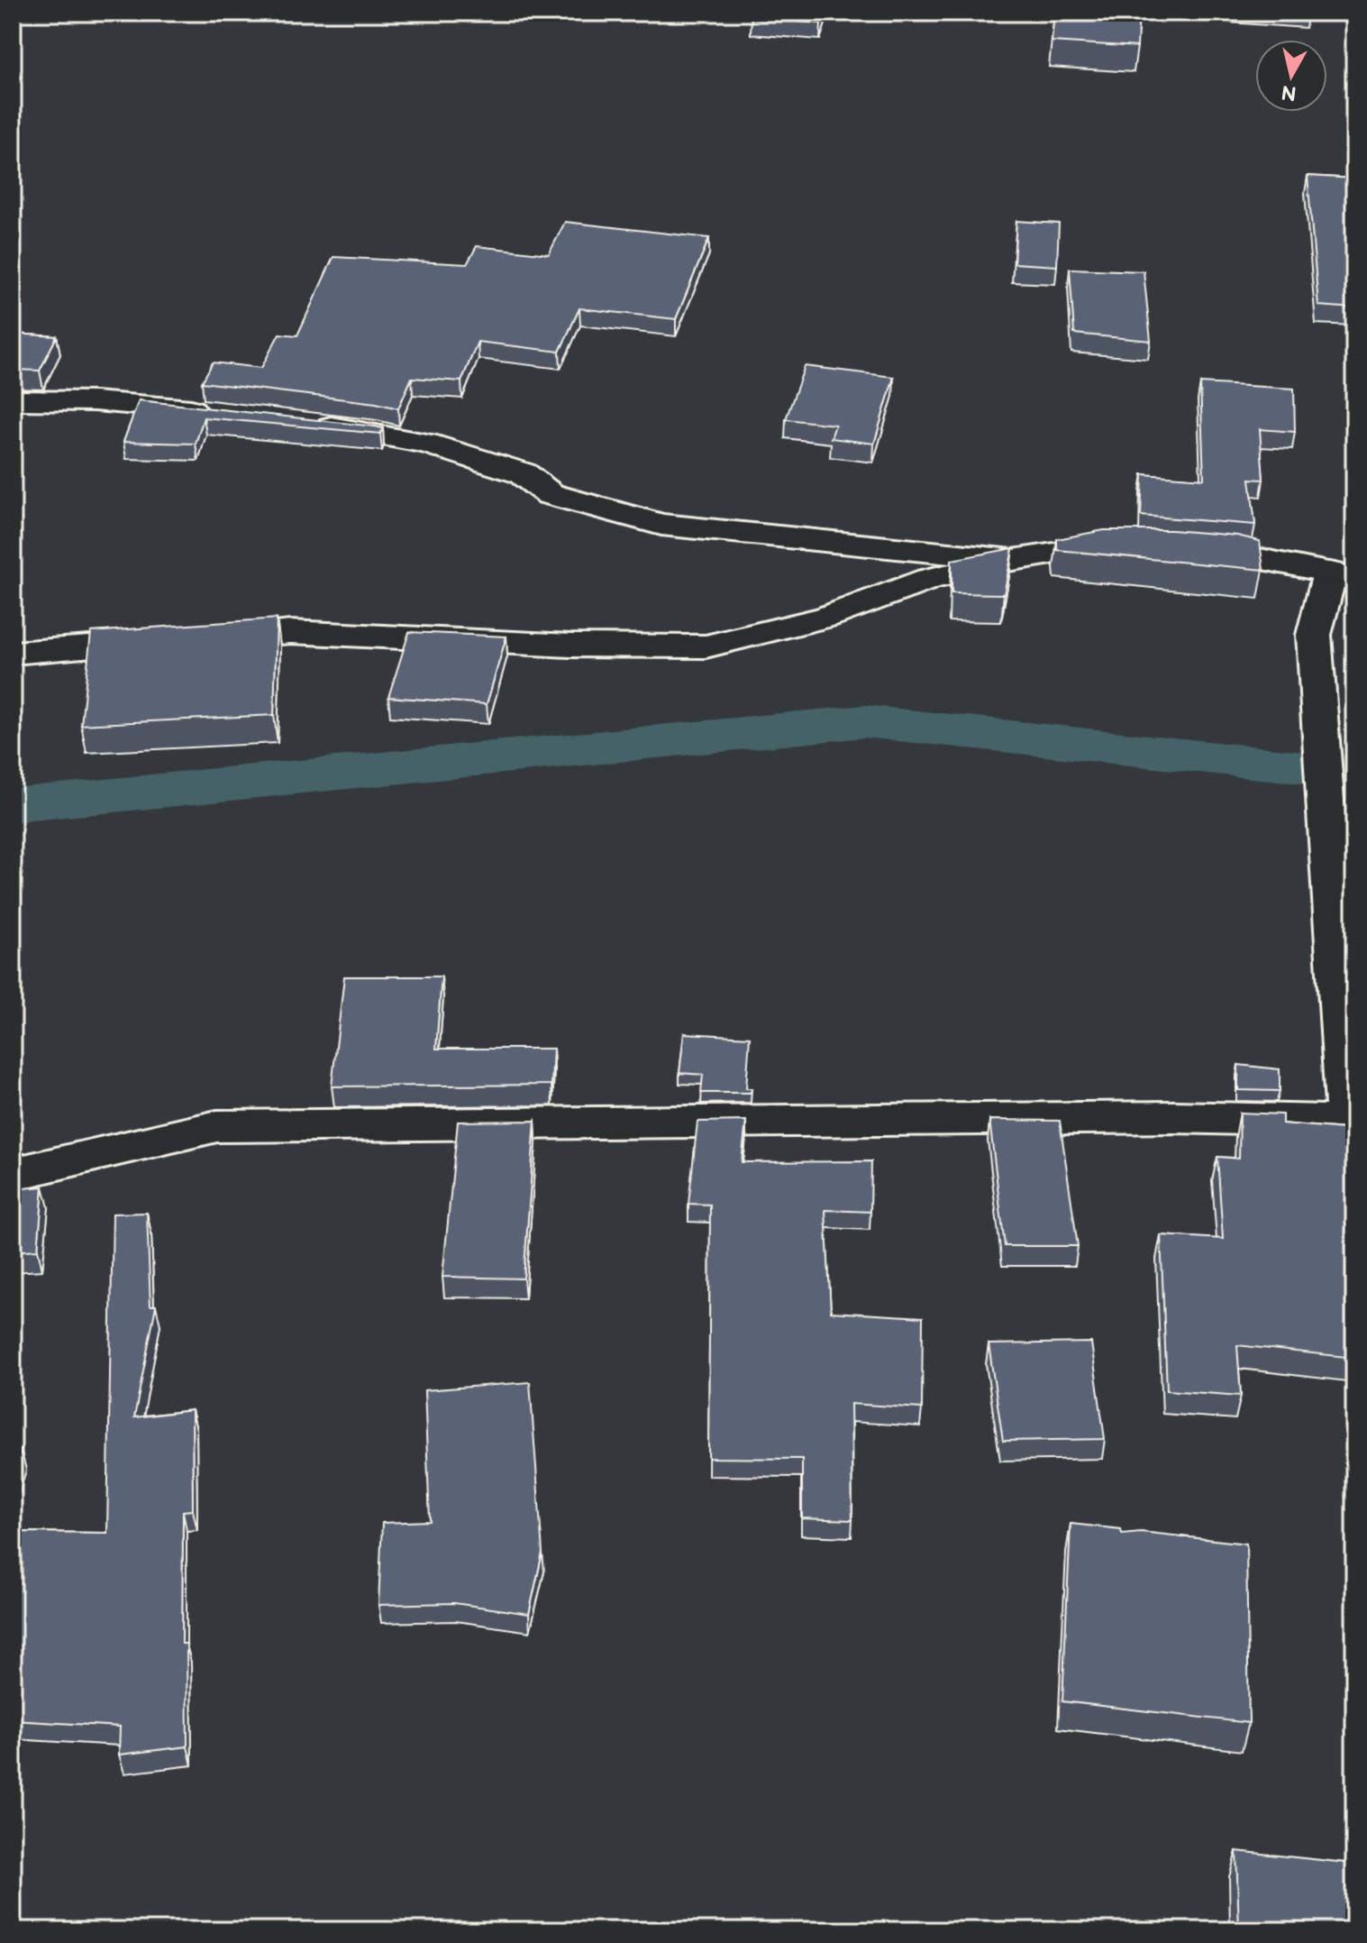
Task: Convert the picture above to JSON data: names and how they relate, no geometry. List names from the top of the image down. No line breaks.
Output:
{"north":"bottom"}
